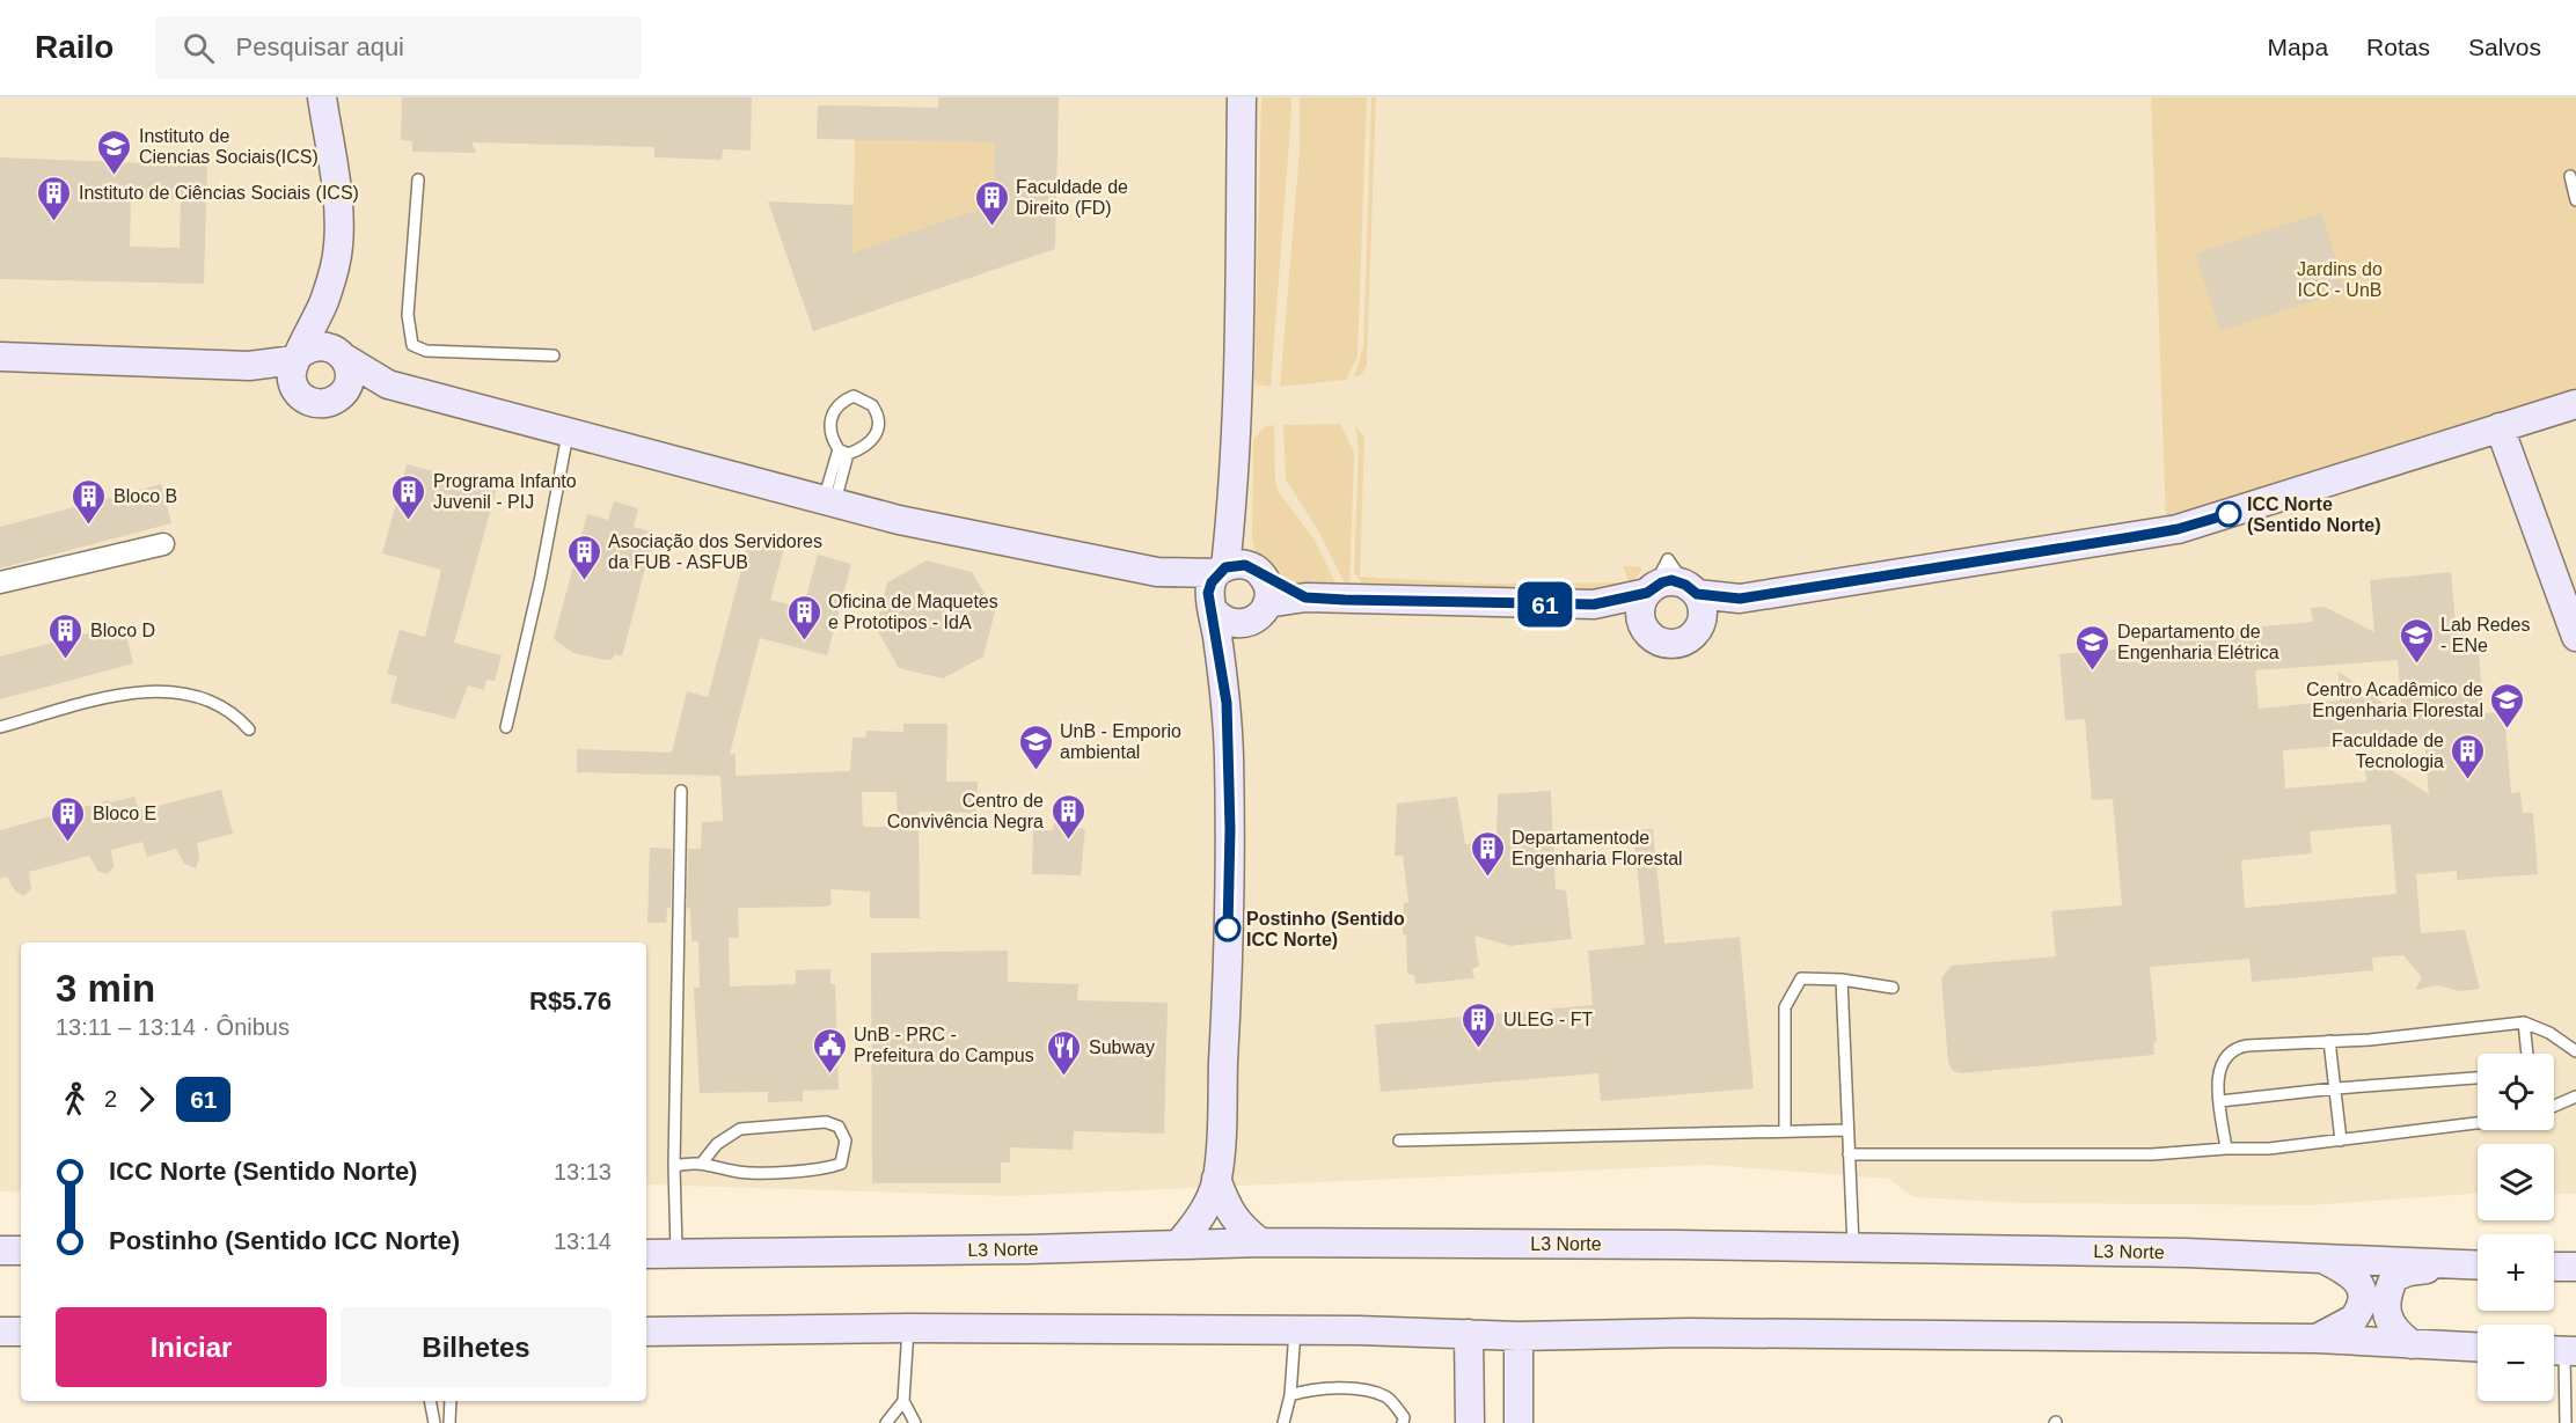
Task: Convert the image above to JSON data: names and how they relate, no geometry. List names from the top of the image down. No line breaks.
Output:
{"streets":{"street":["L3 Norte"]},"parks":["Jardins do ICC - UnB"],"places":{"school or university":["Instituto de Ciencias Sociais(ICS)","Lab Redes - ENe","Departamento de Engenharia Elétrica","Centro Acadêmico de Engenharia Florestal","UnB - Emporio ambiental"],"building":["Instituto de Ciências Sociais (ICS)","Faculdade de Direito (FD)","Programa Infanto Juvenil - PIJ","Bloco B","Asociação dos Servidores da FUB - ASFUB","Oficina de Maquetes e Prototipos - IdA","Bloco D","Faculdade de Tecnologia","Centro de Convivência Negra","Bloco E","Departamentode Engenharia Florestal","ULEG - FT"],"other":["ICC Norte (Sentido Norte)","Postinho (Sentido ICC Norte)"],"public building":["UnB - PRC - Prefeitura do Campus"],"restaurant":["Subway"]},"lines":["bus line 61"],"page":{"header":"Railo","search":"Pesquisar aqui","nav":["Mapa","Rotas","Salvos"],"on_map":"61","heading":["3 min","13:11 – 13:14 · Ônibus","R$5.76"],"map_buttons":["+","−"],"legs":["2","61"],"list":[{"name":"ICC Norte (Sentido Norte)","value":"13:13"},{"name":"Postinho (Sentido ICC Norte)","value":"13:14"}],"buttons":["Iniciar","Bilhetes"]}}
